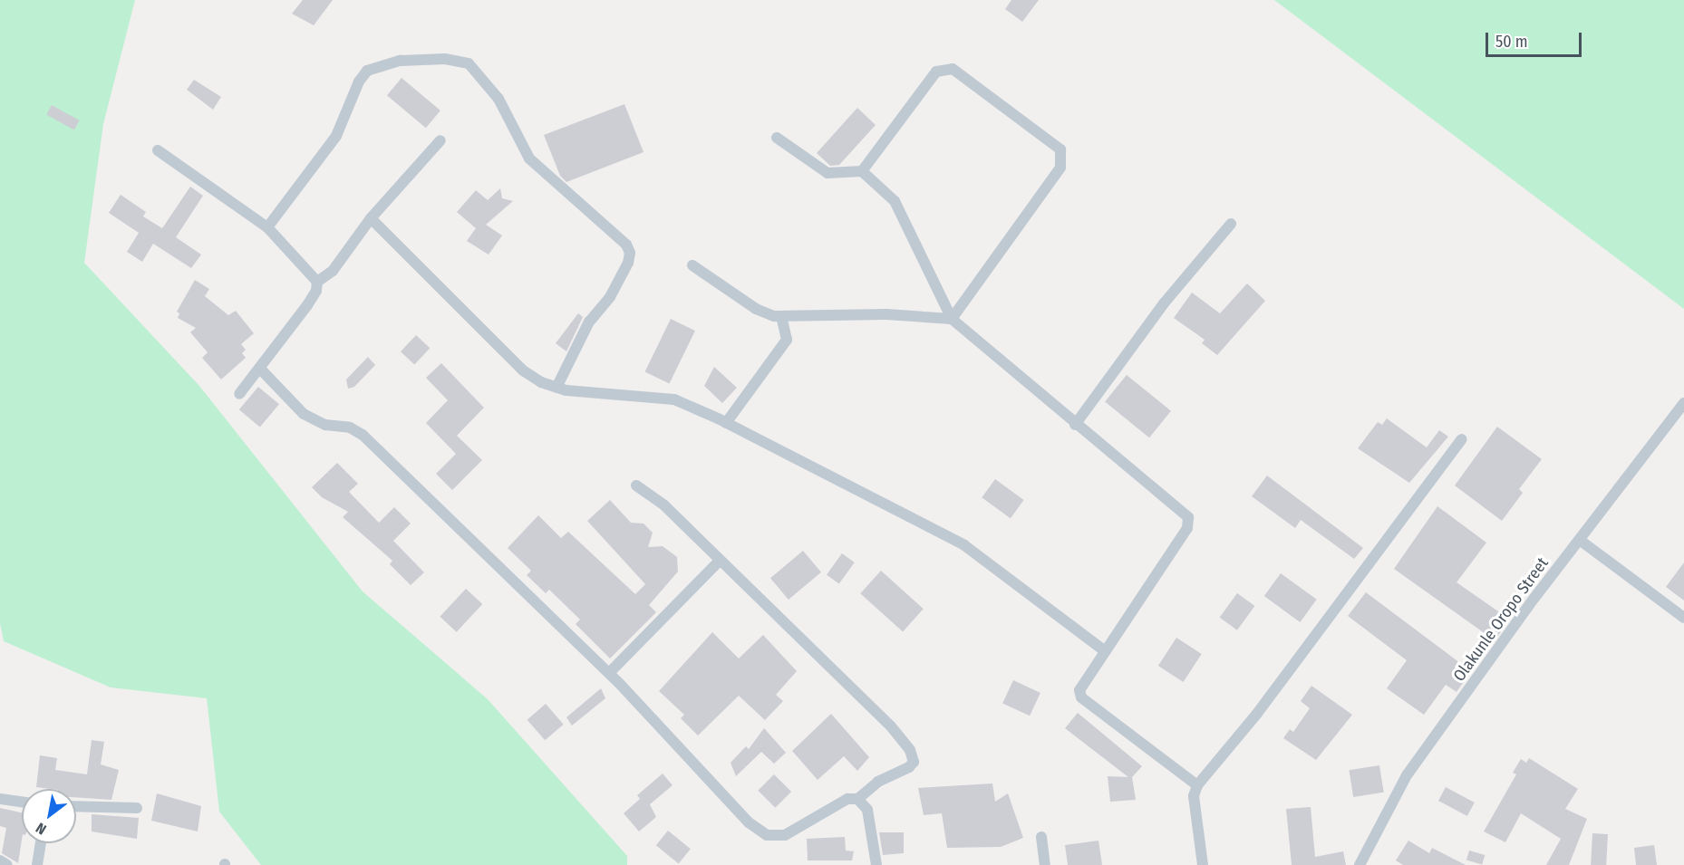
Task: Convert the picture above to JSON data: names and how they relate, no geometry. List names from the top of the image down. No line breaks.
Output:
{"streets":{"street":["Olakunle Oropo Street"]},"scale_bar":"50 m","north":"bottom left"}
